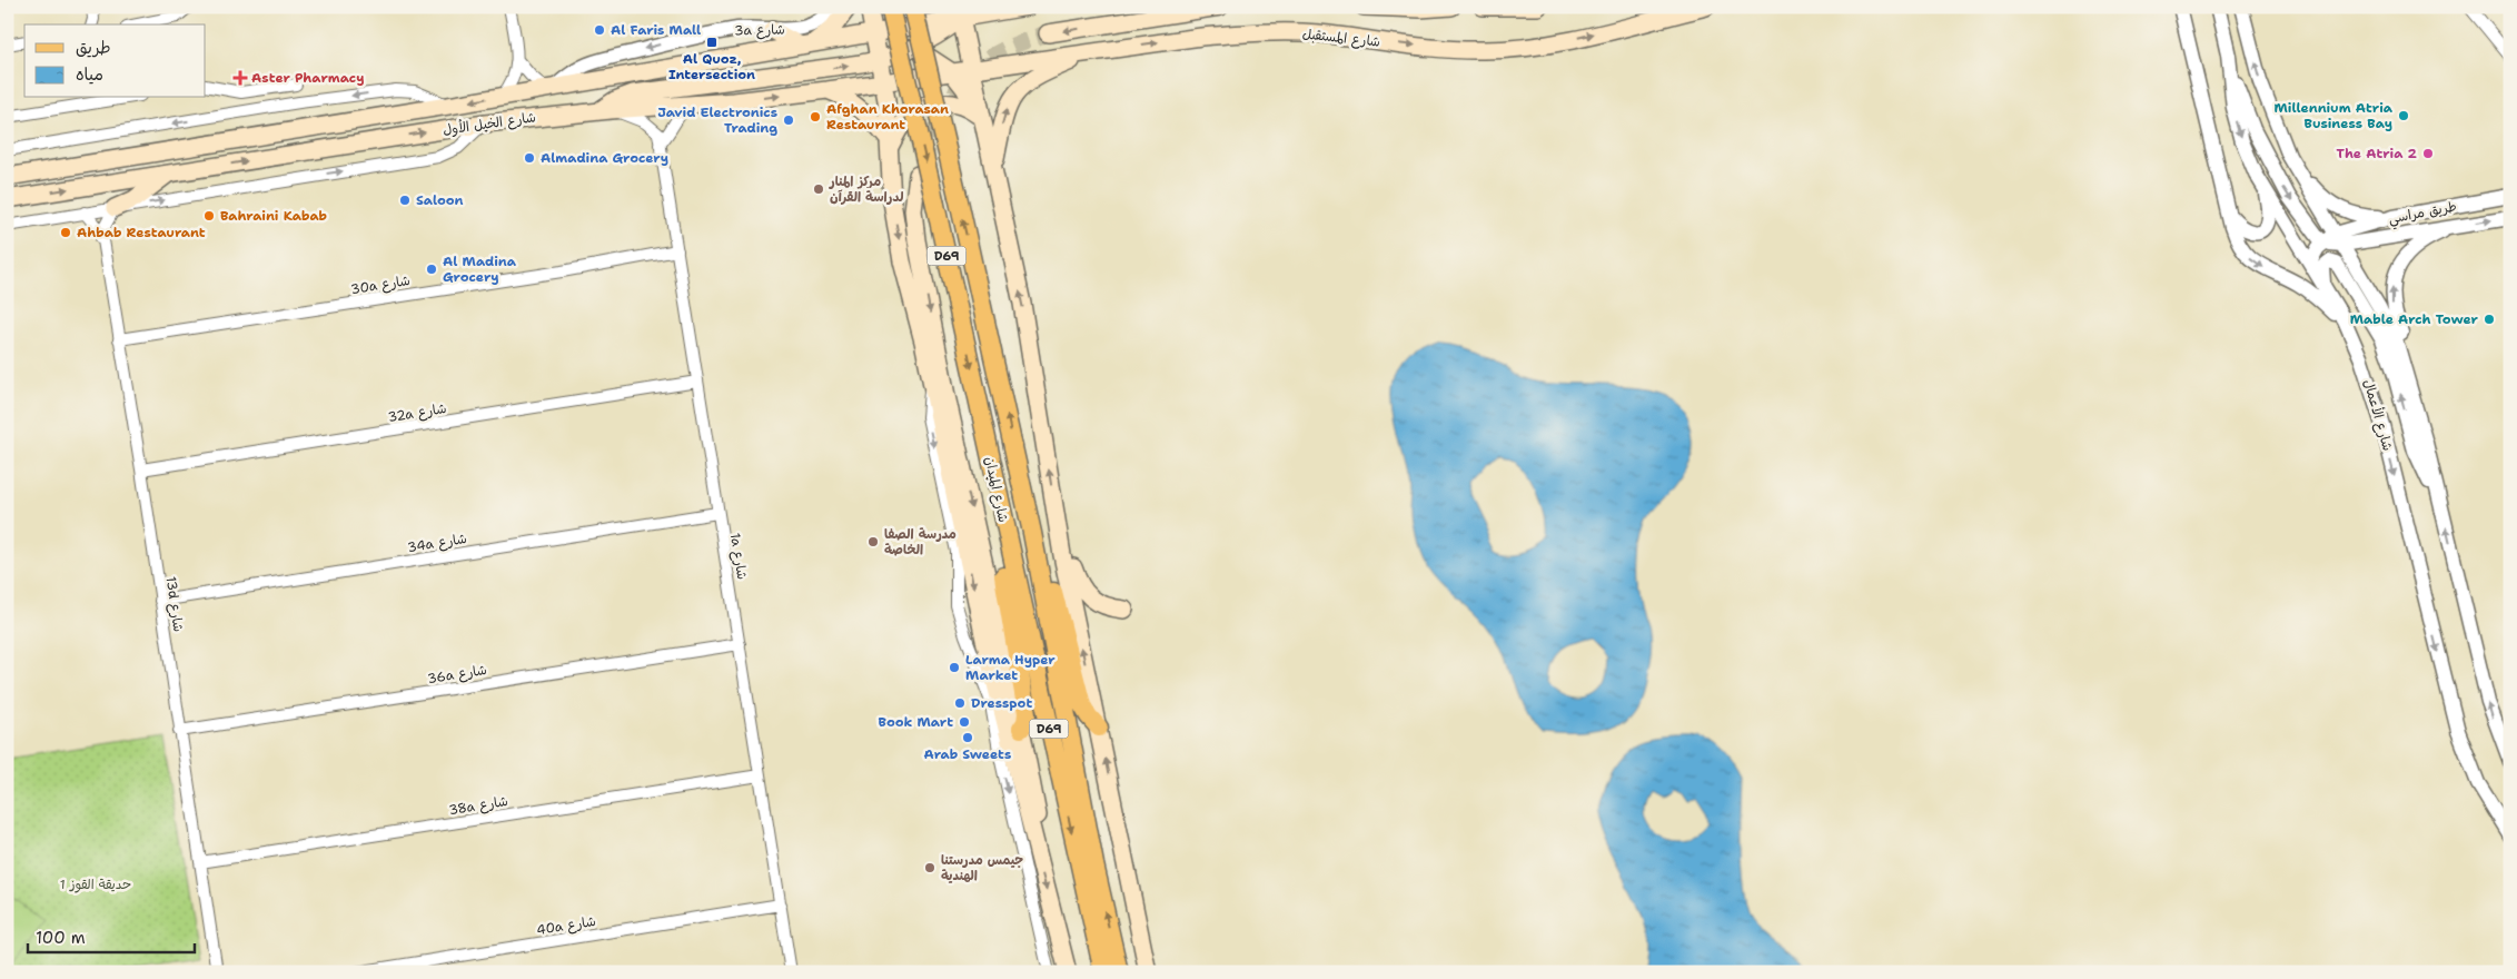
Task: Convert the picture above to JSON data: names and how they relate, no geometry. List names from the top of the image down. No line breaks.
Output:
{"streets":{"main road":["شارع المستقبل","شارع الخيل الأول","D69","شارع الميدان"],"street":["3a شارع","طريق مراسي","30a شارع","32a شارع","شارع الأعمال","34a شارع","1a شارع","13d شارع","36a شارع","38a شارع","40a شارع"]},"crossings":[["3a شارع","شارع الخيل الأول"],["شارع المستقبل","شارع الخيل الأول"],["شارع الخيل الأول","1a شارع"],["30a شارع","1a شارع"],["30a شارع","13d شارع"],["32a شارع","1a شارع"],["32a شارع","13d شارع"],["34a شارع","1a شارع"],["34a شارع","13d شارع"],["1a شارع","36a شارع"],["1a شارع","38a شارع"],["1a شارع","40a شارع"],["13d شارع","36a شارع"],["13d شارع","38a شارع"]],"one_way":["3a شارع"],"parks":["حديقة القوز 1"],"places":{"other":["Al Faris Mall","Millennium Atria Business Bay","Afghan Khorasan Restaurant","Javid Electronics Trading","The Atria 2","Almadina Grocery","مركز المنار لدراسة القرآن","Saloon","Bahraini Kabab","Ahbab Restaurant","Al Madina Grocery","Mable Arch Tower","مدرسة الصفا الخاصة","Larma Hyper Market","Dresspot","Book Mart","Arab Sweets","جيمس مدرستنا الهندية"],"transit":["Al Quoz, Intersection"],"health":["Aster Pharmacy"]},"legend":["طريق","مياه"],"scale_bar":"100 m"}
